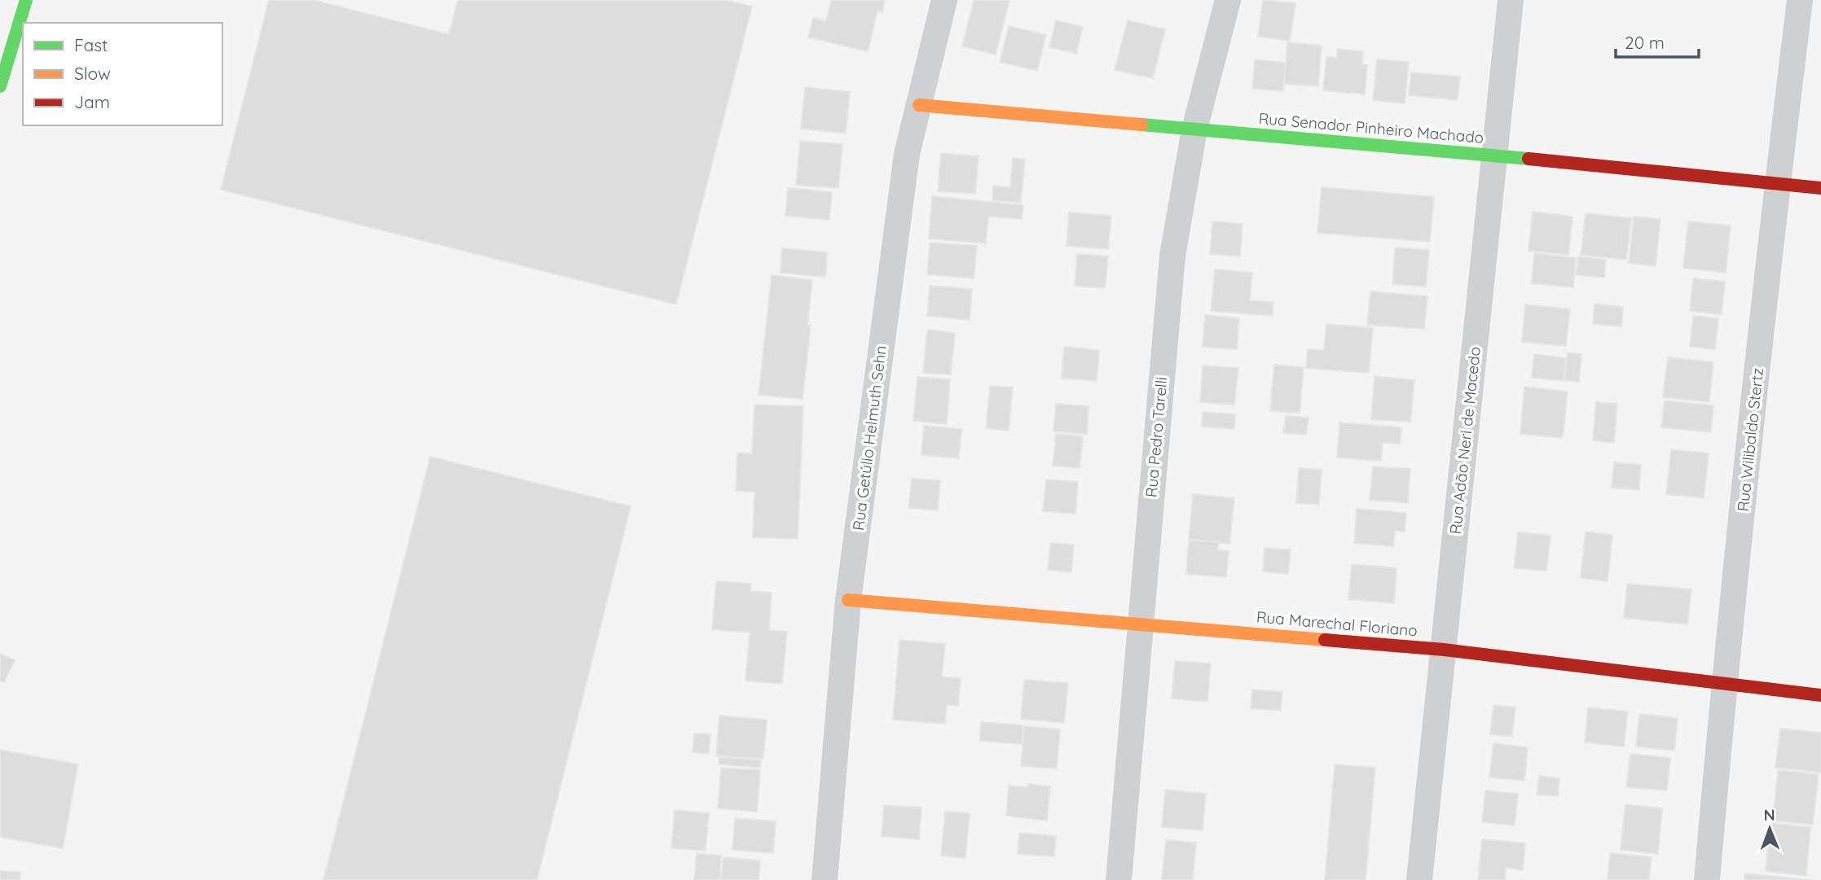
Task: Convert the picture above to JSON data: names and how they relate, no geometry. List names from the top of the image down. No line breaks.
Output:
{"streets":{"main road":["Rua Senador Pinheiro Machado","Rua Marechal Floriano"],"street":["Rua Pedro Tarelli","Rua Getúlio Helmuth Sehn","Rua Wilibaldo Stertz","Rua Adão Neri de Macedo"]},"crossings":[["Rua Senador Pinheiro Machado","Rua Pedro Tarelli"],["Rua Senador Pinheiro Machado","Rua Getúlio Helmuth Sehn"],["Rua Senador Pinheiro Machado","Rua Wilibaldo Stertz"],["Rua Senador Pinheiro Machado","Rua Adão Neri de Macedo"],["Rua Pedro Tarelli","Rua Marechal Floriano"],["Rua Getúlio Helmuth Sehn","Rua Marechal Floriano"],["Rua Wilibaldo Stertz","Rua Marechal Floriano"],["Rua Adão Neri de Macedo","Rua Marechal Floriano"]],"legend":["Fast","Slow","Jam"],"scale_bar":"20 m","north":"top"}
